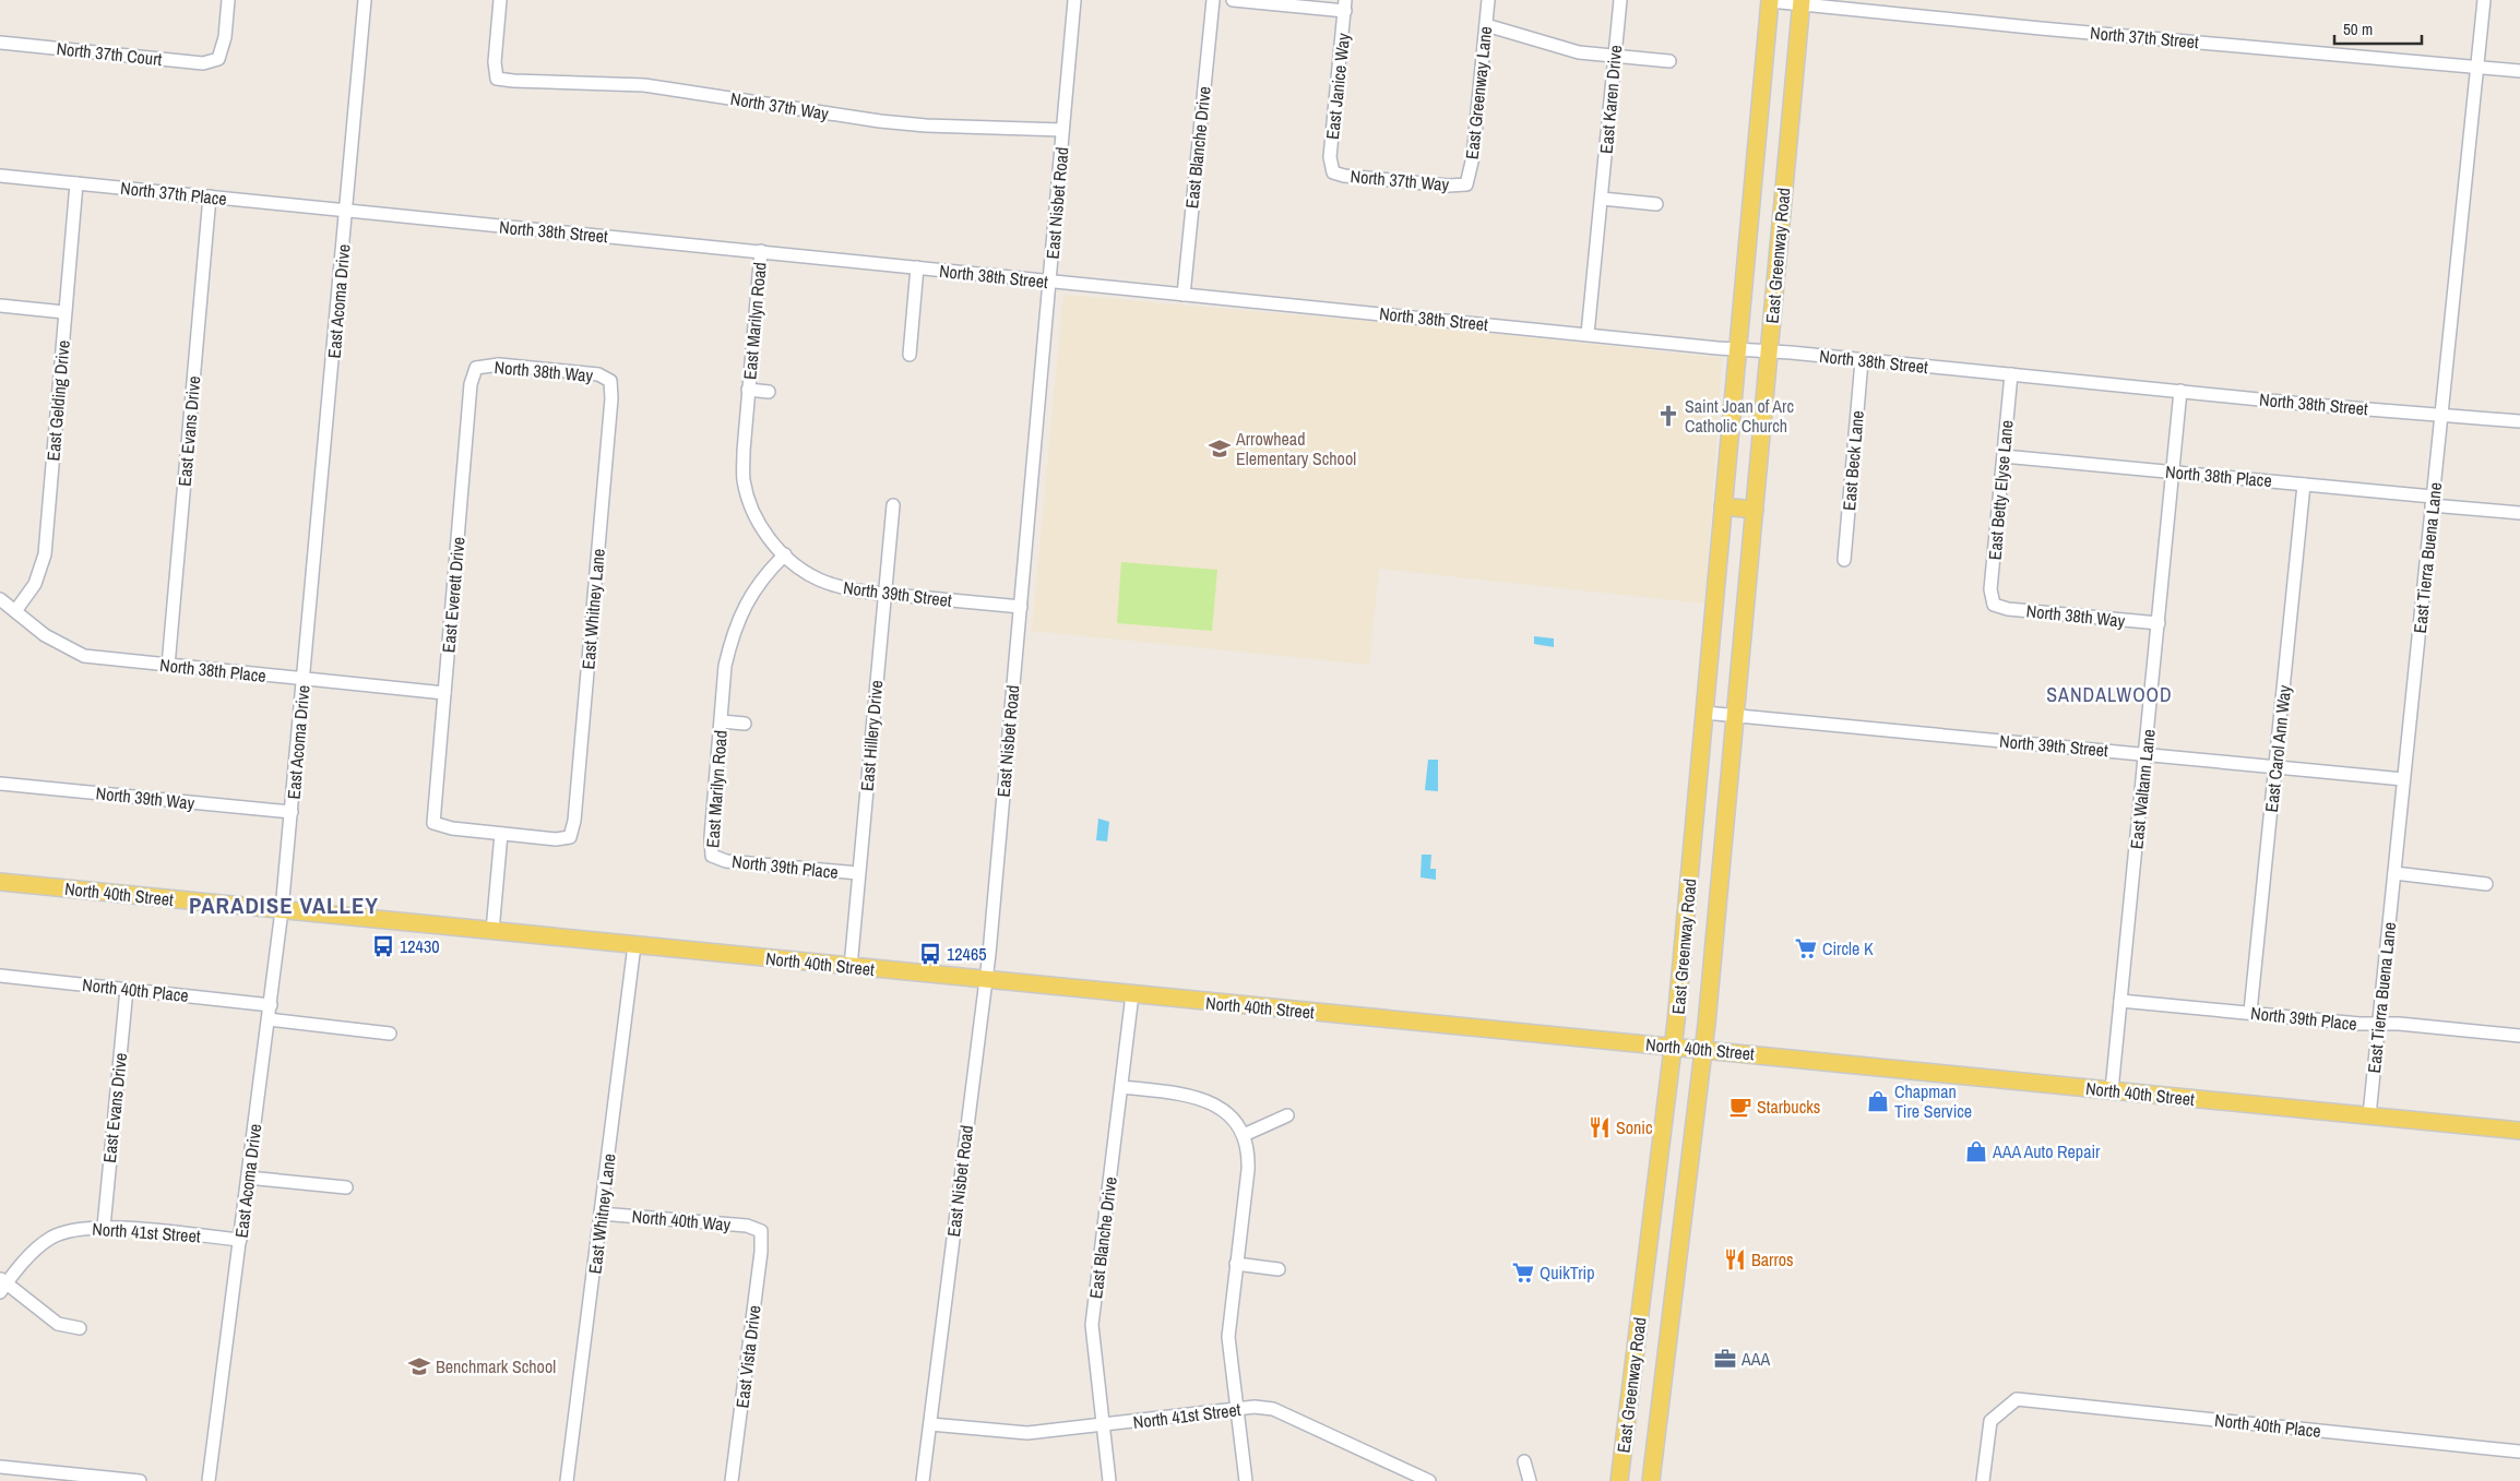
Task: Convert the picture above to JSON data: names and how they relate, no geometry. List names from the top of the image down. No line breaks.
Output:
{"streets":{"main road":["East Greenway Road","North 40th Street"],"street":["North 37th Street","North 37th Court","East Janice Way","East Greenway Lane","East Karen Drive","North 37th Way","East Blanche Drive","North 37th Place","East Nisbet Road","North 38th Street","East Acoma Drive","East Marilyn Road","North 38th Way","East Gelding Drive","East Evans Drive","East Beck Lane","North 38th Place","East Betty Elyse Lane","East Tierra Buena Lane","North 39th Street","East Everett Drive","East Whitney Lane","East Hillery Drive","East Carol Ann Way","East Waltann Lane","North 39th Way","North 39th Place","North 40th Place","North 40th Way","North 41st Street","East Vista Drive"]},"crossings":[["North 37th Street","East Greenway Road"],["North 37th Street","East Tierra Buena Lane"],["East Janice Way","North 37th Way"],["East Greenway Lane","North 37th Way"],["East Karen Drive","North 38th Street"],["North 37th Way","East Nisbet Road"],["East Blanche Drive","North 38th Street"],["East Blanche Drive","North 40th Street"],["East Blanche Drive","North 41st Street"],["North 37th Place","North 38th Street"],["North 37th Place","East Acoma Drive"],["North 37th Place","East Gelding Drive"],["North 37th Place","East Evans Drive"],["East Nisbet Road","North 38th Street"],["East Nisbet Road","North 39th Street"],["East Nisbet Road","North 40th Street"],["East Nisbet Road","North 41st Street"],["North 38th Street","East Greenway Road"],["North 38th Street","East Acoma Drive"],["North 38th Street","East Marilyn Road"],["North 38th Street","East Beck Lane"],["North 38th Street","East Betty Elyse Lane"],["North 38th Street","East Tierra Buena Lane"],["North 38th Street","East Waltann Lane"],["East Greenway Road","North 39th Street"],["East Greenway Road","North 40th Street"],["East Acoma Drive","North 38th Place"],["East Acoma Drive","North 39th Way"],["East Acoma Drive","North 40th Street"],["East Acoma Drive","North 40th Place"],["East Acoma Drive","North 41st Street"],["East Marilyn Road","North 39th Street"],["East Marilyn Road","North 39th Place"],["North 38th Way","East Betty Elyse Lane"],["North 38th Way","East Everett Drive"],["North 38th Way","East Whitney Lane"],["North 38th Way","East Waltann Lane"],["East Gelding Drive","North 38th Place"],["East Evans Drive","North 38th Place"],["East Evans Drive","North 40th Place"],["East Evans Drive","North 41st Street"],["North 38th Place","East Betty Elyse Lane"],["North 38th Place","East Tierra Buena Lane"],["North 38th Place","East Everett Drive"],["North 38th Place","East Carol Ann Way"],["North 38th Place","East Waltann Lane"],["East Tierra Buena Lane","North 39th Street"],["East Tierra Buena Lane","North 39th Place"],["East Tierra Buena Lane","North 40th Street"],["North 39th Street","East Hillery Drive"],["North 39th Street","East Carol Ann Way"],["North 39th Street","East Waltann Lane"],["East Everett Drive","East Whitney Lane"],["East Whitney Lane","North 40th Street"],["East Whitney Lane","North 40th Way"],["East Hillery Drive","North 39th Place"],["East Hillery Drive","North 40th Street"],["East Carol Ann Way","North 39th Place"],["East Waltann Lane","North 39th Place"],["East Waltann Lane","North 40th Street"],["North 40th Way","East Vista Drive"]],"districts":["SANDALWOOD","PARADISE VALLEY"],"places":{"church":["Saint Joan of Arc Catholic Church"],"school or university":["Arrowhead Elementary School","Benchmark School"],"bus stop":["12430","12465"],"supermarket":["Circle K","QuikTrip"],"shop":["Chapman Tire Service","AAA Auto Repair"],"cafe":["Starbucks"],"restaurant":["Sonic","Barros"],"office":["AAA"]},"scale_bar":"50 m"}
